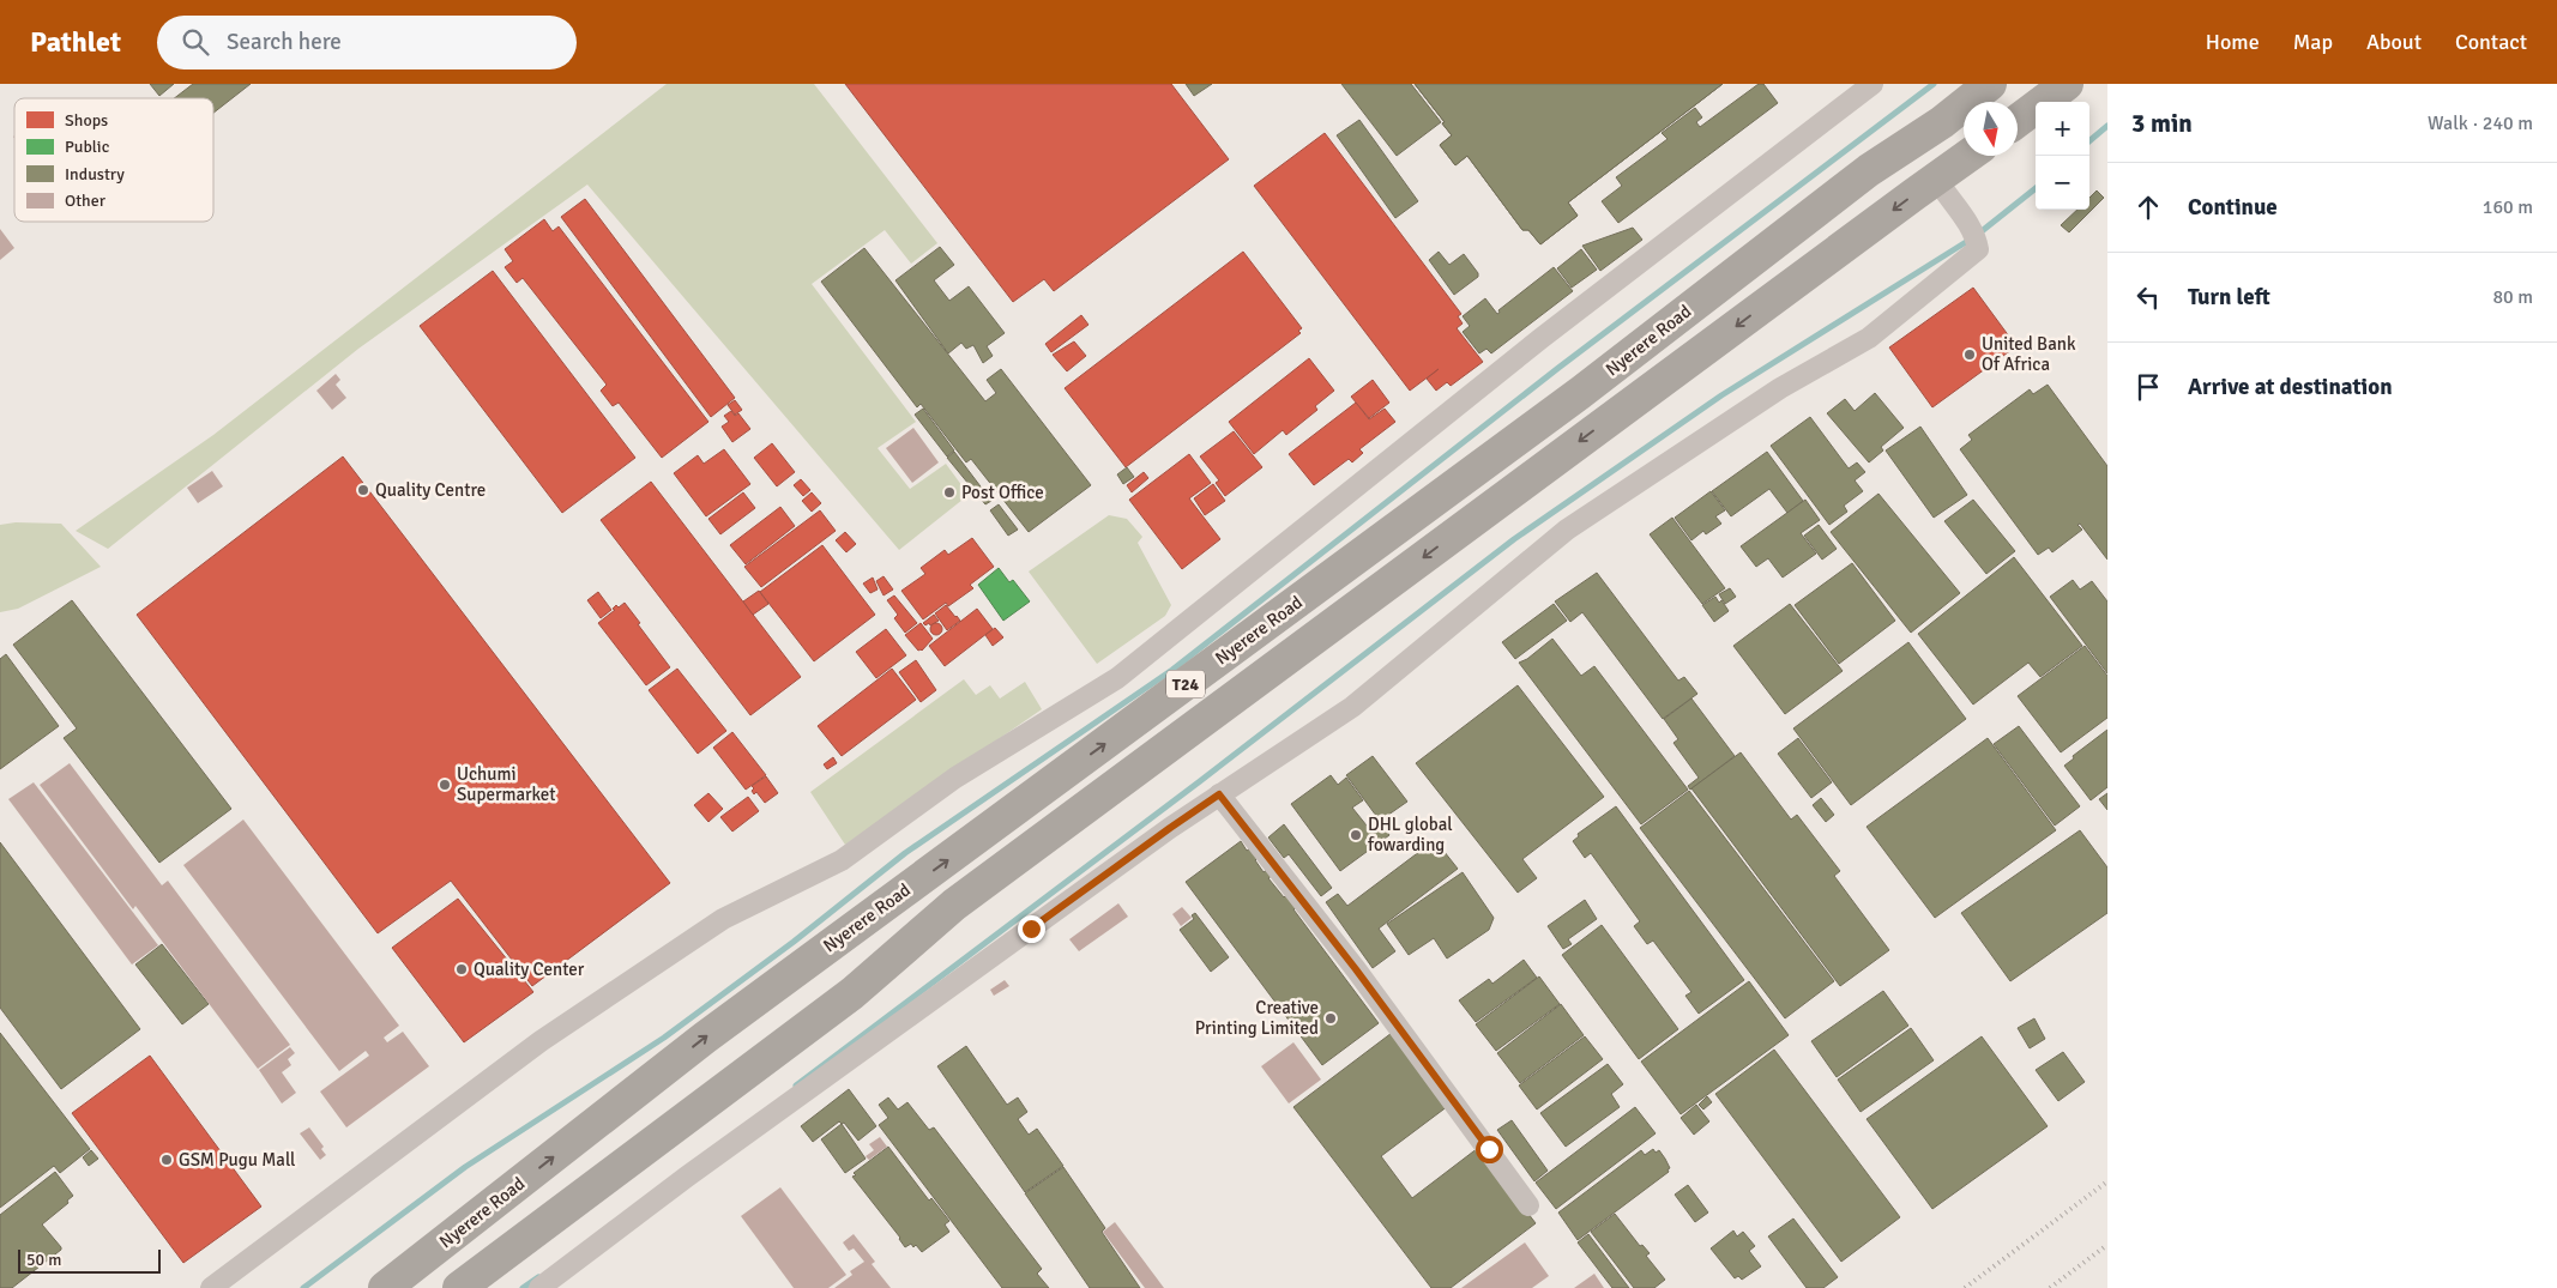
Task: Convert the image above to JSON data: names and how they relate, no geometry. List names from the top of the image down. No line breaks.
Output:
{"streets":{"highway":["Nyerere Road","T24"]},"places":["United Bank Of Africa","Quality Centre","Post Office","Uchumi Supermarket","DHL global fowarding","Quality Center","Creative Printing Limited","GSM Pugu Mall"],"legend":["Shops","Public","Industry","Other"],"scale_bar":"50 m","north":"bottom","page":{"header":"Pathlet","search":"Search here","nav":["Home","Map","About","Contact"],"heading":["3 min","Walk · 240 m"],"map_buttons":["+","−"],"list":[["Continue","160 m"],["Turn left","80 m"],"Arrive at destination"],"scale":"50 m"}}
